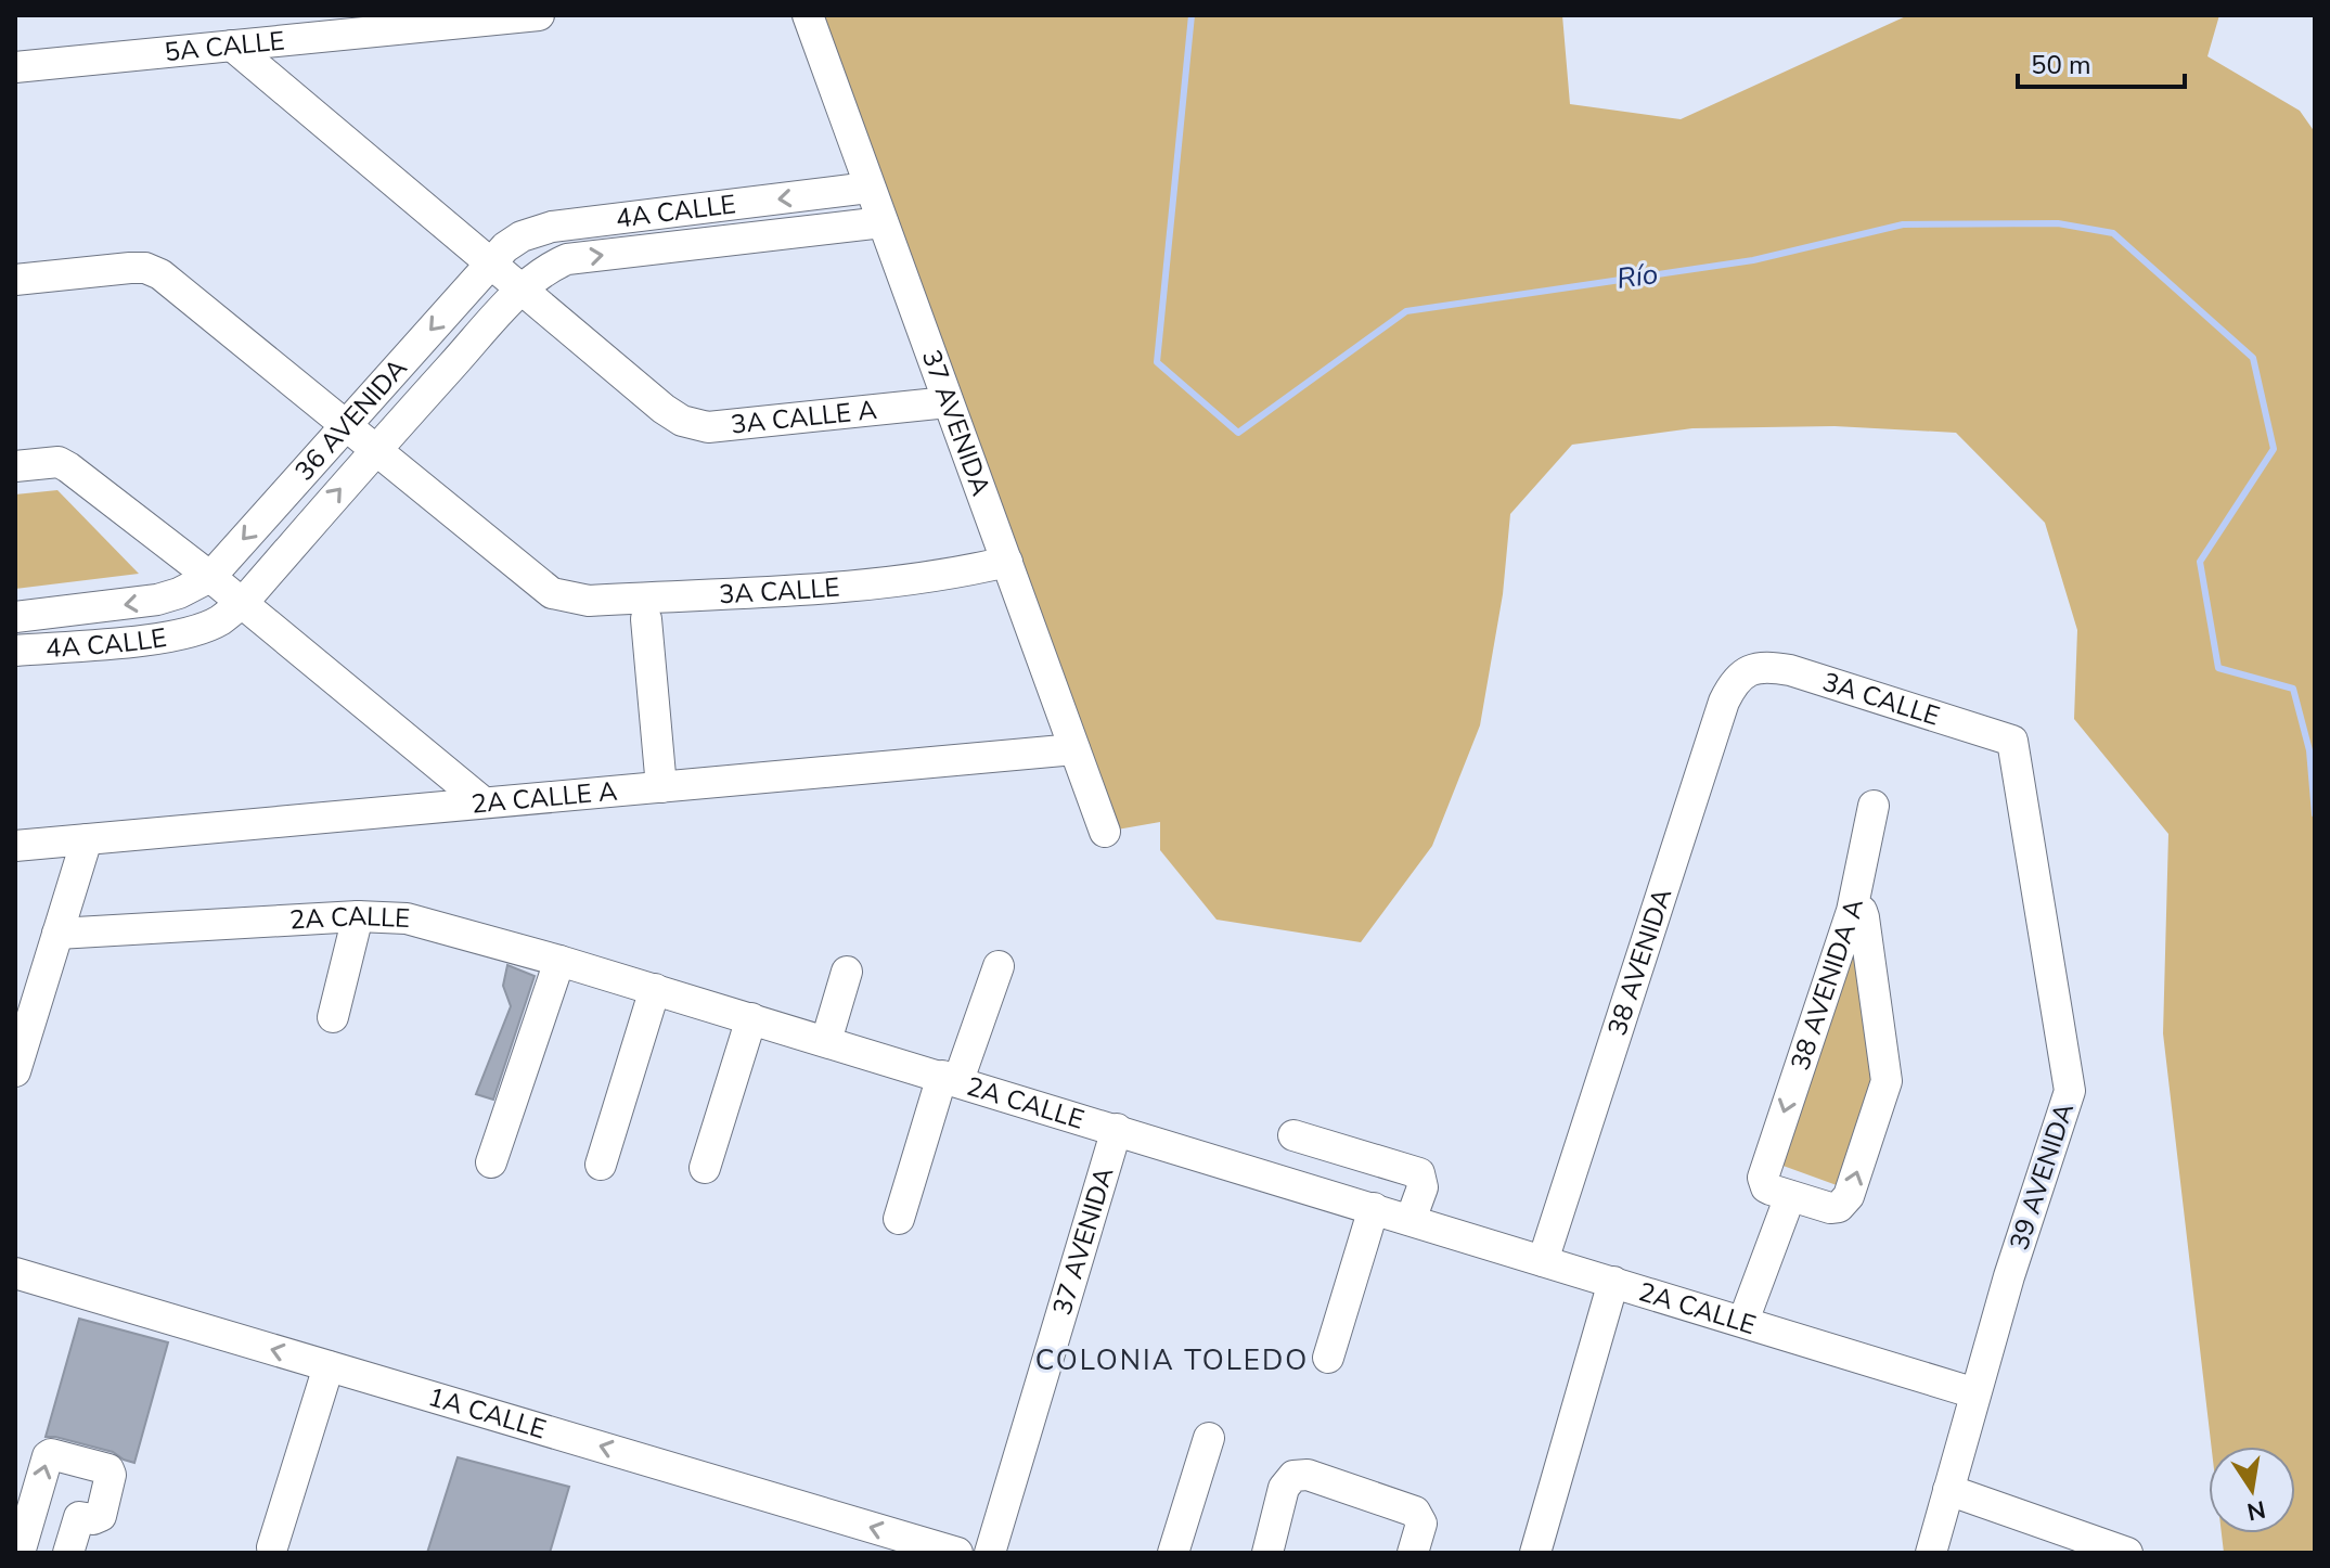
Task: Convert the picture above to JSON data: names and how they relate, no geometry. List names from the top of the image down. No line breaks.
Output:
{"streets":{"street":["5A CALLE","4A CALLE","3A CALLE A","36 AVENIDA","37 AVENIDA","3A CALLE","2A CALLE A","2A CALLE","38 AVENIDA","38 AVENIDA A","39 AVENIDA","1A CALLE"]},"crossings":[["5A CALLE","3A CALLE A"],["4A CALLE","3A CALLE A"],["4A CALLE","36 AVENIDA"],["4A CALLE","37 AVENIDA"],["3A CALLE A","36 AVENIDA"],["3A CALLE A","37 AVENIDA"],["36 AVENIDA","3A CALLE"],["37 AVENIDA","3A CALLE"],["37 AVENIDA","2A CALLE A"],["37 AVENIDA","2A CALLE"],["3A CALLE","38 AVENIDA"],["3A CALLE","39 AVENIDA"],["2A CALLE","38 AVENIDA"],["2A CALLE","39 AVENIDA"]],"one_way":["1A CALLE"],"districts":["COLONIA TOLEDO"],"water":["Río"],"scale_bar":"50 m","north":"bottom"}
